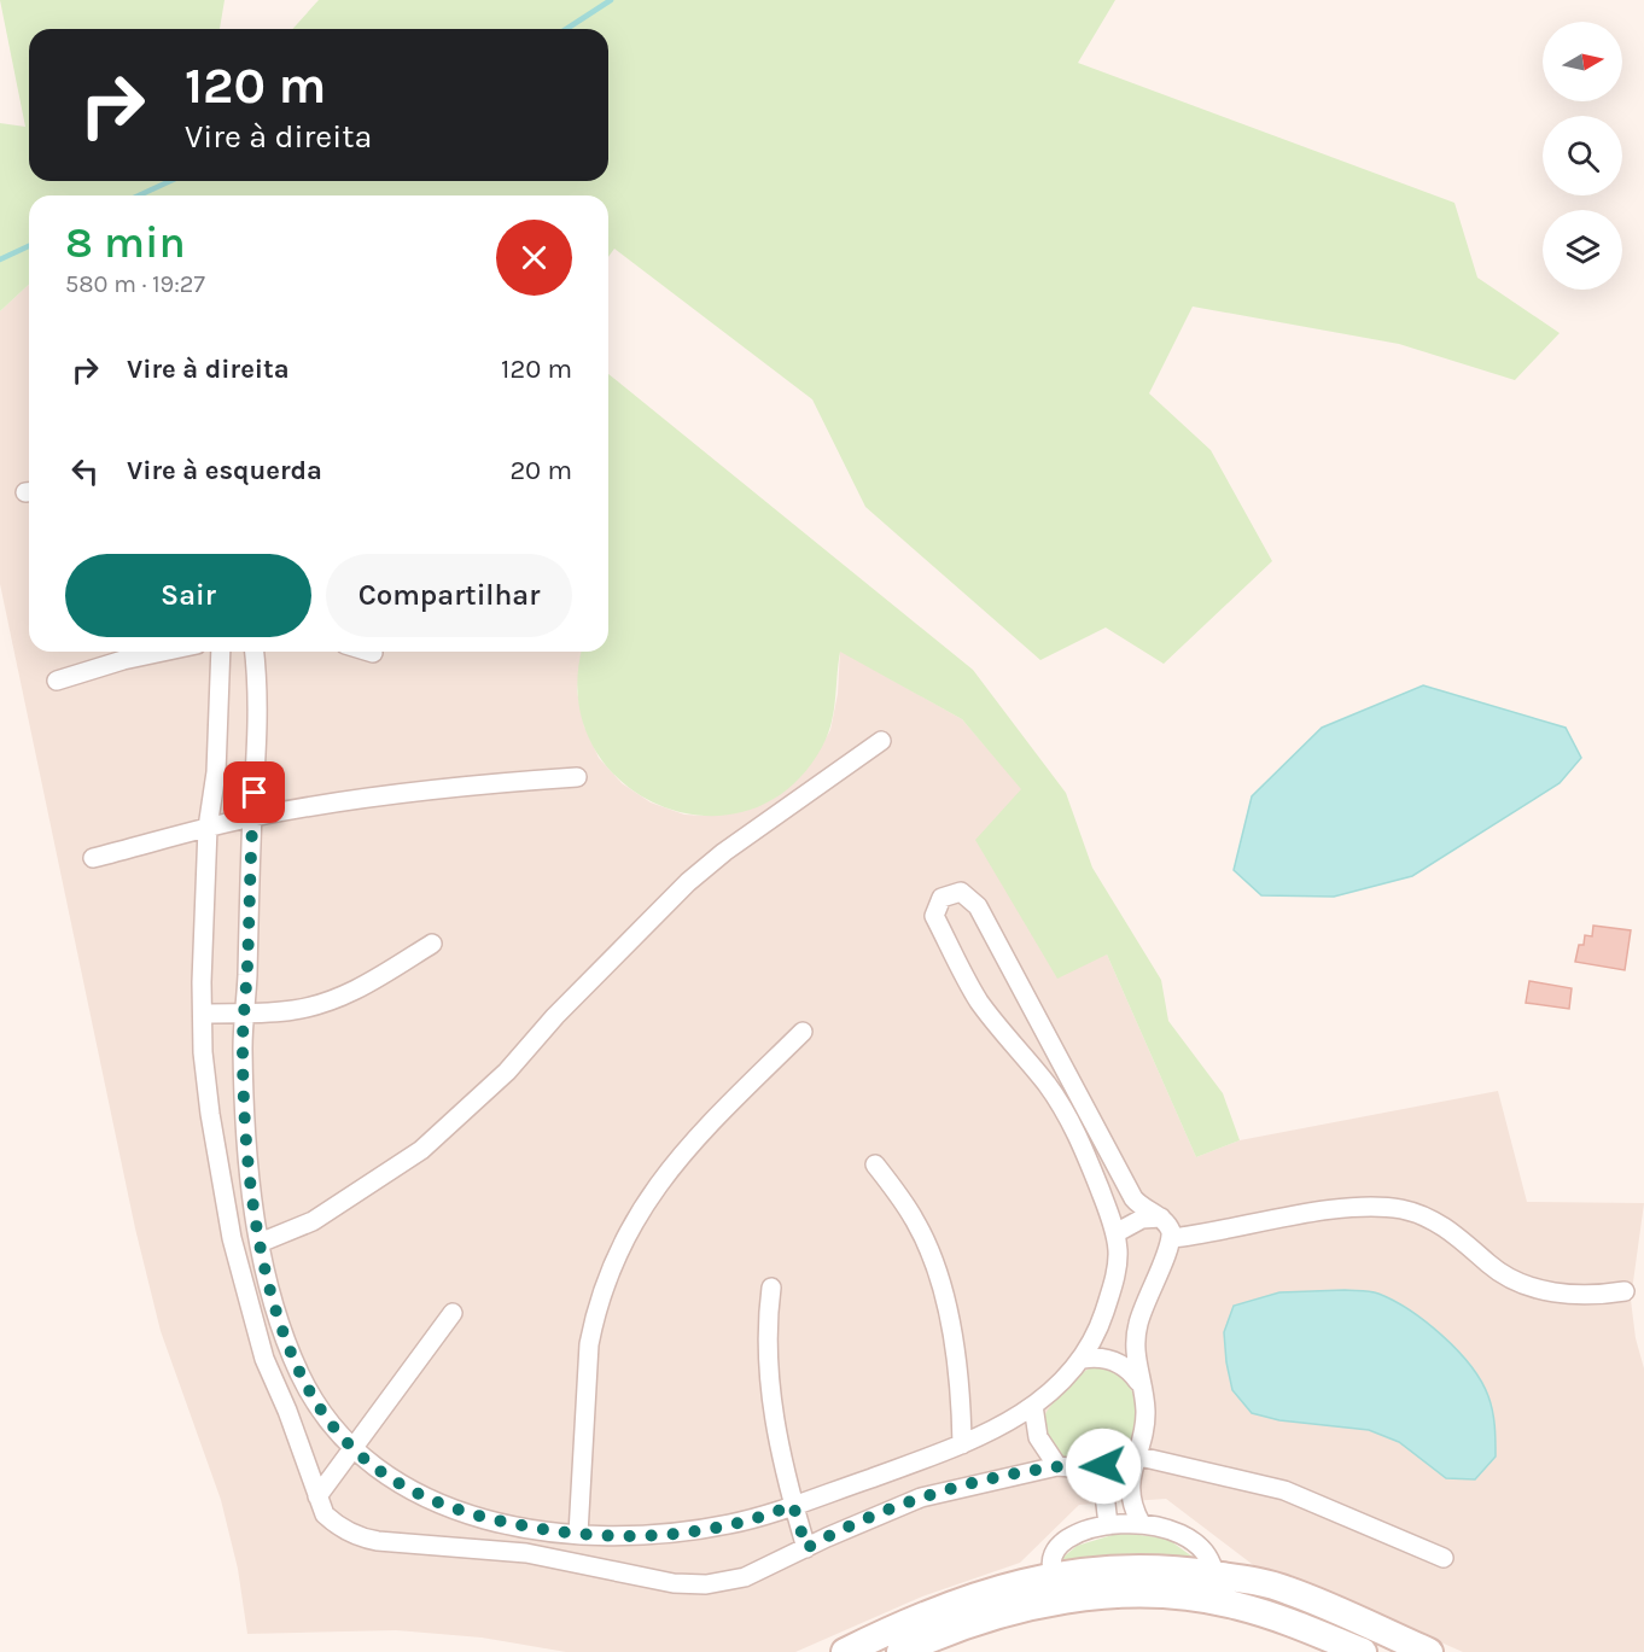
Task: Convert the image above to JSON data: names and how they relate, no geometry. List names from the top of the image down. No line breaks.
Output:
{"north":"right","page":{"turn":["120 m","Vire à direita"],"heading":["8 min","580 m · 19:27"],"list":[{"name":"Vire à direita","value":"120 m"},{"name":"Vire à esquerda","value":"20 m"}],"buttons":["Sair","Compartilhar"]}}
